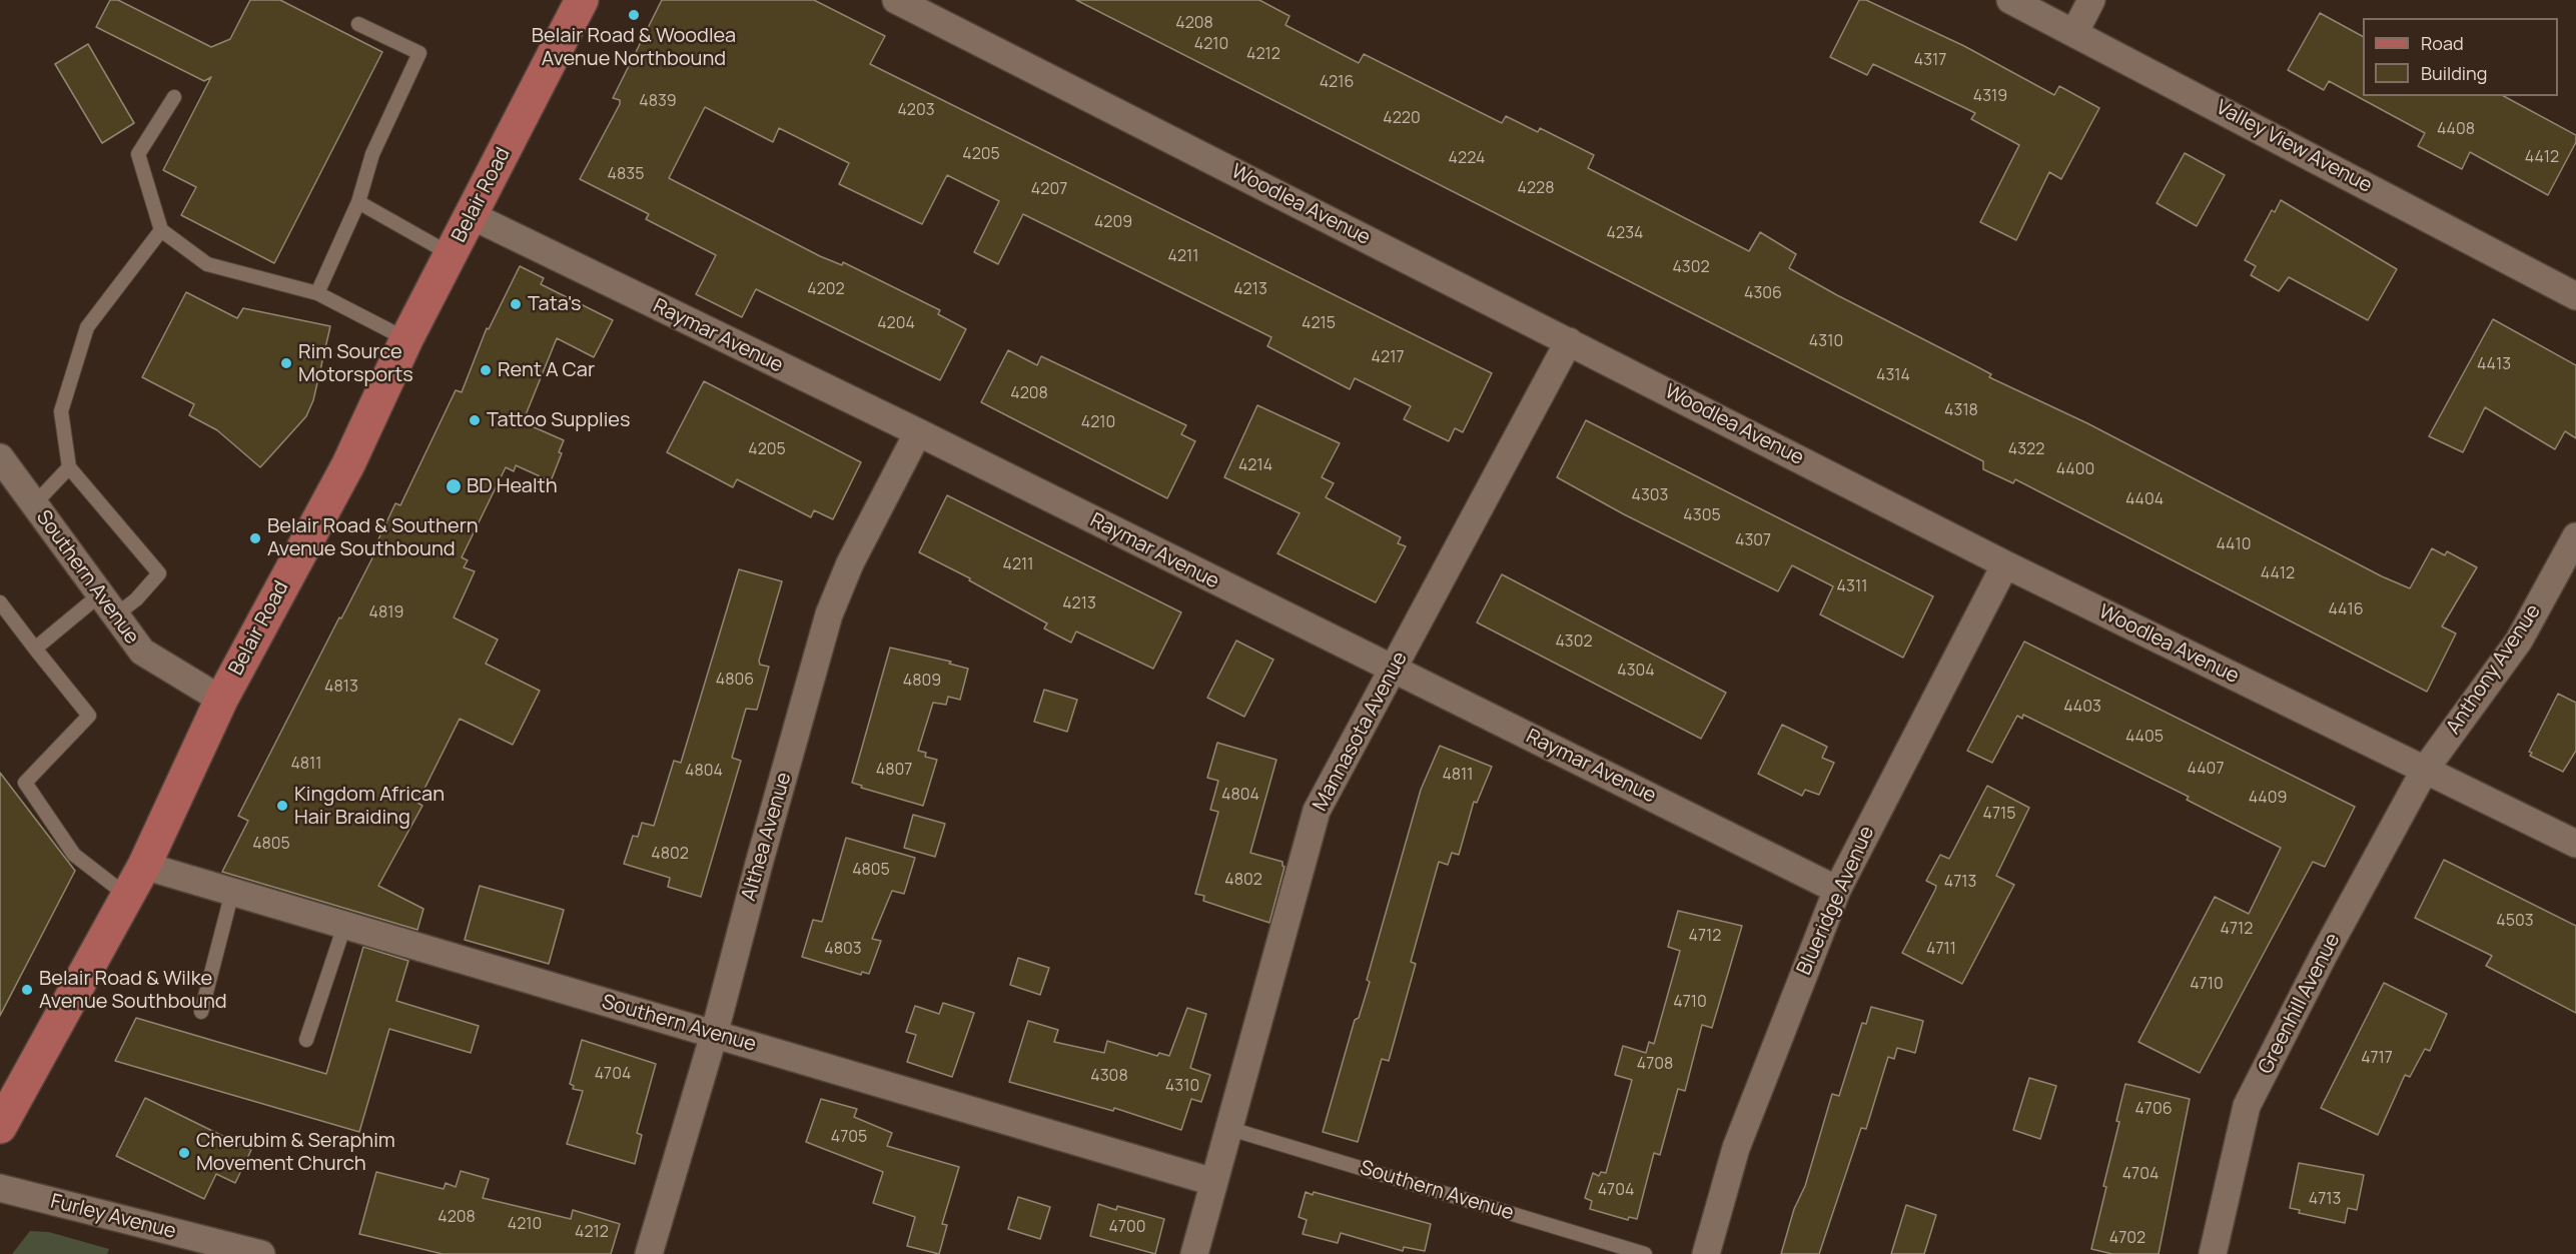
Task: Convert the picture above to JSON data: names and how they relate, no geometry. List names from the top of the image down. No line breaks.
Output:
{"streets":{"main road":["Belair Road"],"street":["Valley View Avenue","Woodlea Avenue","Raymar Avenue","Southern Avenue","Anthony Avenue","Mannasota Avenue","Althea Avenue","Blueridge Avenue","Greenhill Avenue","Furley Avenue"]},"crossings":[["Belair Road","Raymar Avenue"],["Belair Road","Southern Avenue"],["Woodlea Avenue","Anthony Avenue"],["Woodlea Avenue","Mannasota Avenue"],["Woodlea Avenue","Blueridge Avenue"],["Woodlea Avenue","Greenhill Avenue"],["Raymar Avenue","Mannasota Avenue"],["Raymar Avenue","Althea Avenue"],["Raymar Avenue","Blueridge Avenue"],["Southern Avenue","Mannasota Avenue"],["Southern Avenue","Althea Avenue"],["Anthony Avenue","Greenhill Avenue"]],"places":["Belair Road & Woodlea Avenue Northbound","Tata's","Rim Source Motorsports","Rent A Car","Tattoo Supplies","BD Health","Belair Road & Southern Avenue Southbound","Kingdom African Hair Braiding","Belair Road & Wilke Avenue Southbound","Cherubim & Seraphim Movement Church"],"house_numbers":["4208","4210","4212","4317","4216","4319","4839","4203","4220","4408","4205","4412","4224","4835","4228","4207","4209","4234","4211","4302","4202","4213","4306","4204","4215","4310","4217","4413","4314","4208","4318","4210","4205","4322","4214","4400","4303","4404","4305","4307","4410","4211","4412","4311","4213","4416","4819","4302","4304","4806","4809","4813","4403","4405","4811","4407","4807","4804","4811","4804","4409","4715","4805","4802","4805","4802","4713","4503","4712","4712","4803","4711","4710","4710","4717","4708","4704","4308","4310","4706","4705","4704","4704","4713","4208","4210","4700","4212","4702"],"legend":["Road","Building"]}
